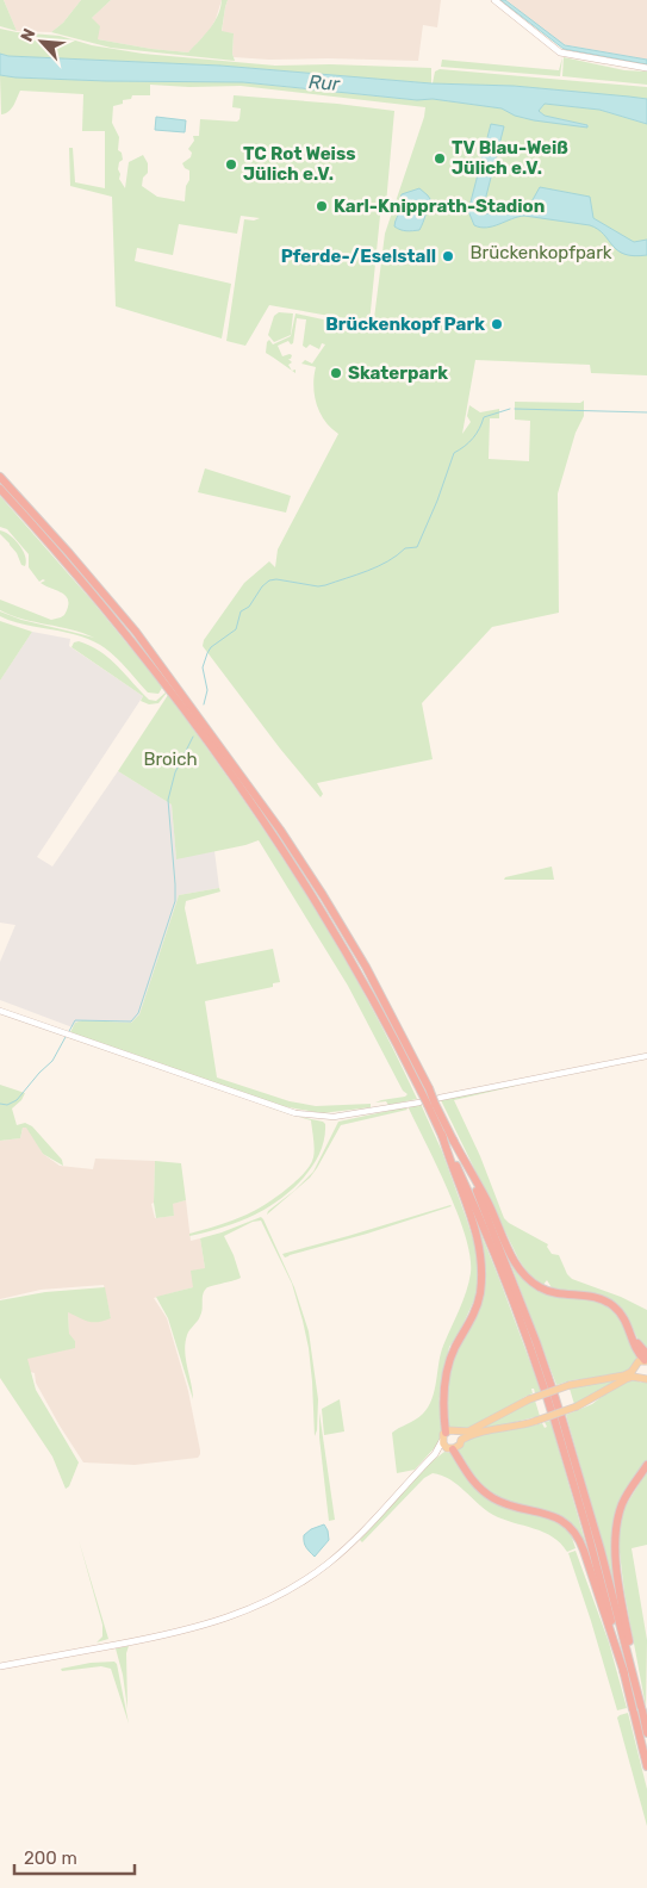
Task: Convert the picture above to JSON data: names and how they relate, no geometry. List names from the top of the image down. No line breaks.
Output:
{"water":["Rur"],"parks":["Brückenkopfpark","Broich"],"places":["TV Blau-Weiß Jülich e.V.","TC Rot Weiss Jülich e.V.","Karl-Knipprath-Stadion","Pferde-/Eselstall","Brückenkopf Park","Skaterpark"],"scale_bar":"200 m","north":"top left"}
